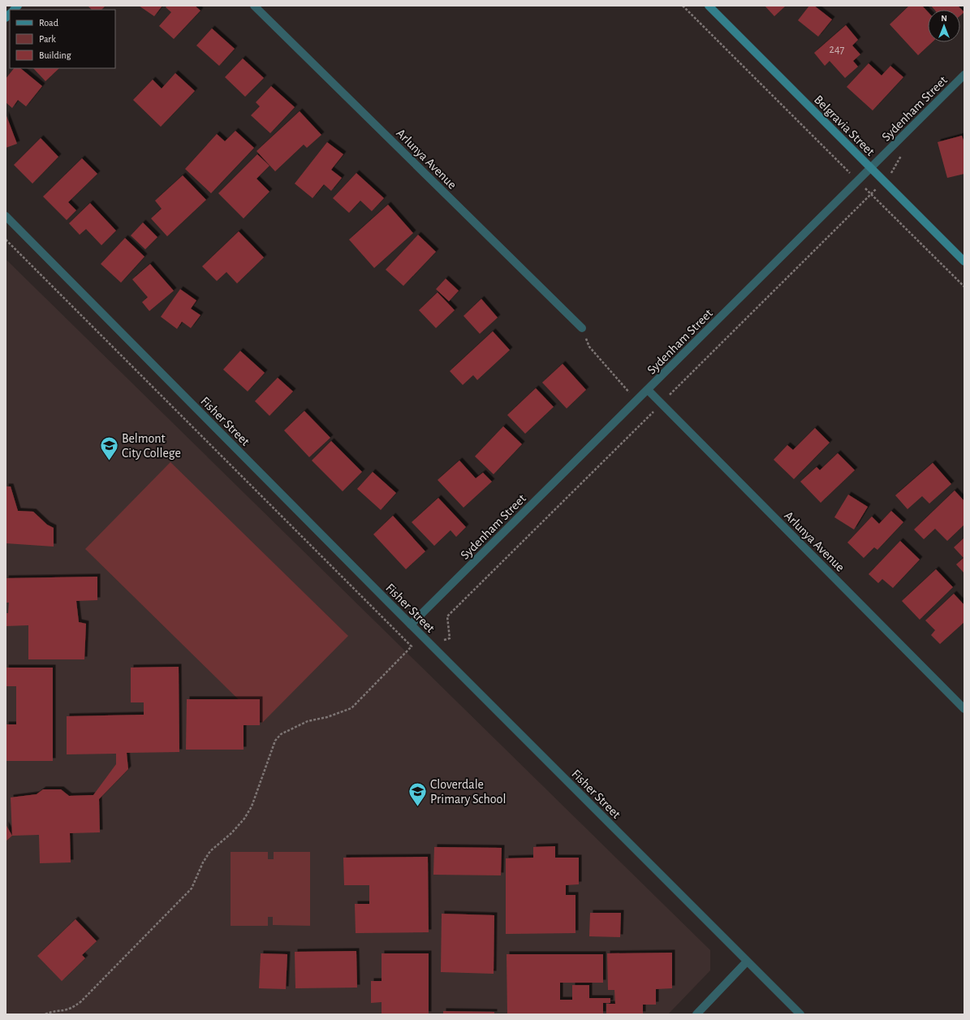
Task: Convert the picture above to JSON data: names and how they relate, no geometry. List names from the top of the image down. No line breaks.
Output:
{"streets":{"street":["Sydenham Street","Belgravia Street","Arlunya Avenue","Fisher Street"]},"crossings":[["Sydenham Street","Belgravia Street"],["Sydenham Street","Arlunya Avenue"],["Sydenham Street","Fisher Street"]],"places":{"school or university":["Belmont City College","Cloverdale Primary School"]},"house_numbers":["247"],"legend":["Road","Park","Building"],"north":"top"}
